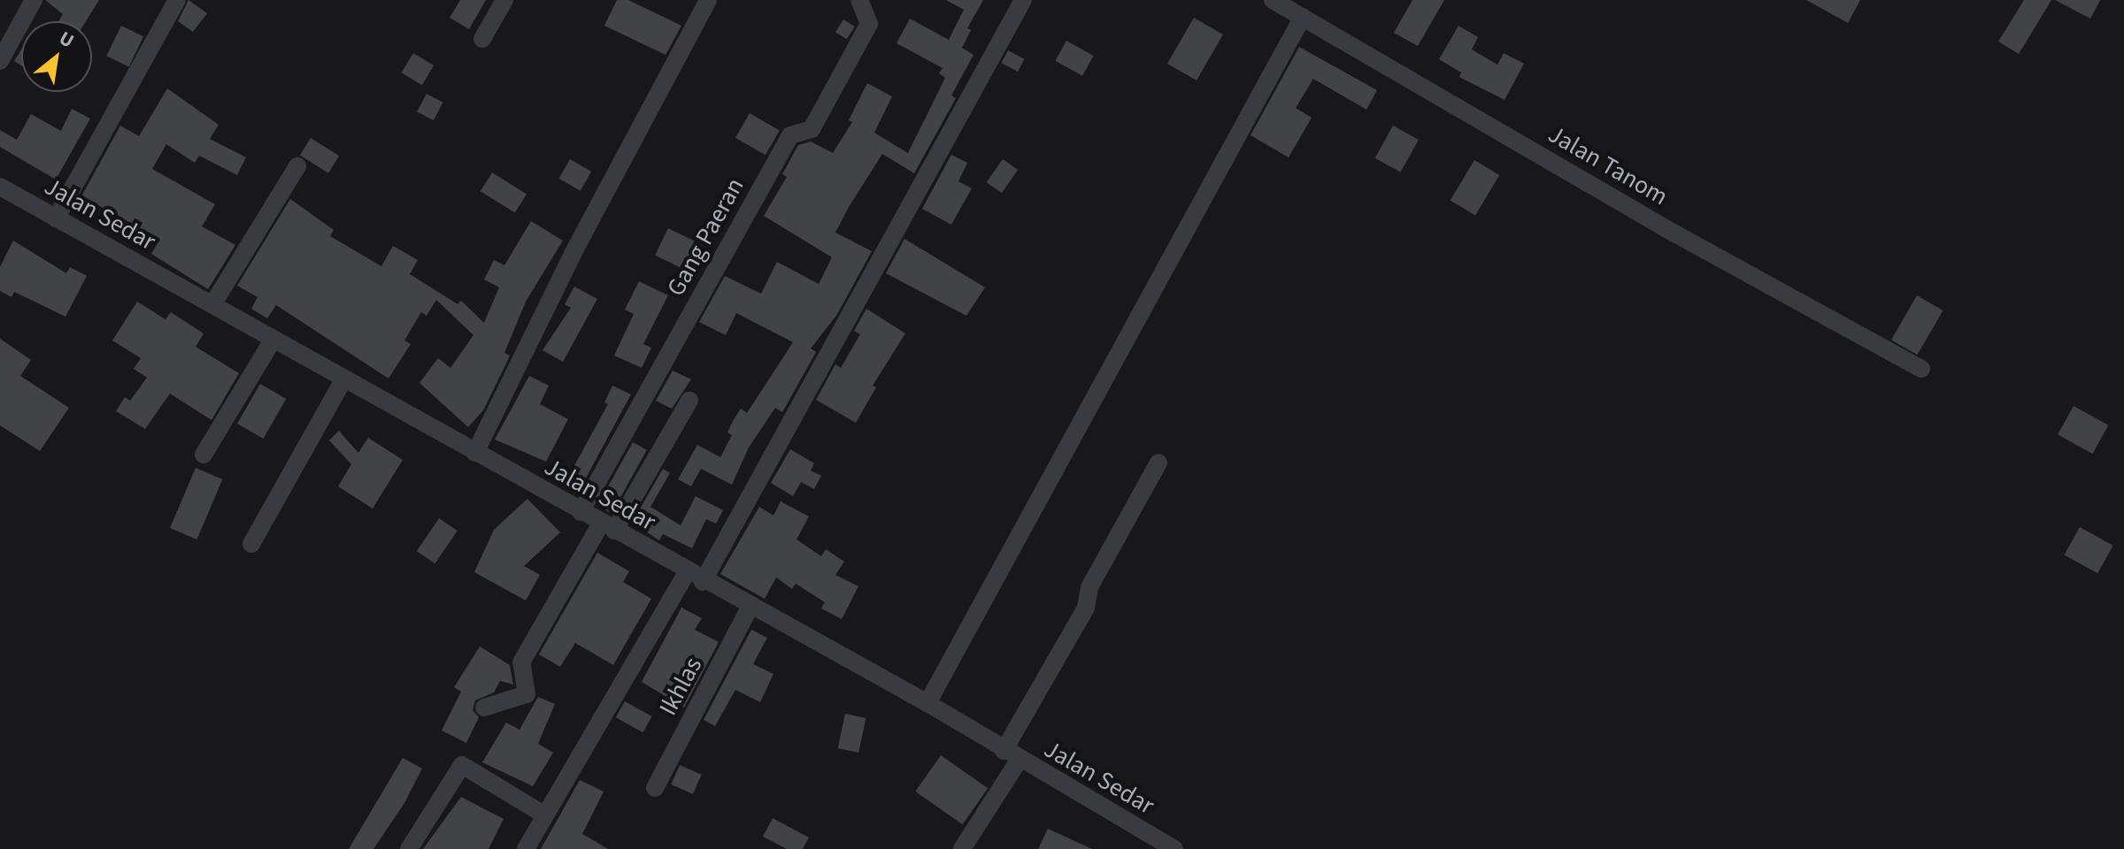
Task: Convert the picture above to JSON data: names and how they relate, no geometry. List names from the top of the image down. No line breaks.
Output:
{"streets":{"street":["Jalan Tanom","Jalan Sedar","Gang Paeran","Ikhlas"]},"crossings":[["Jalan Sedar","Gang Paeran"],["Jalan Sedar","Ikhlas"]],"north":"top right"}
